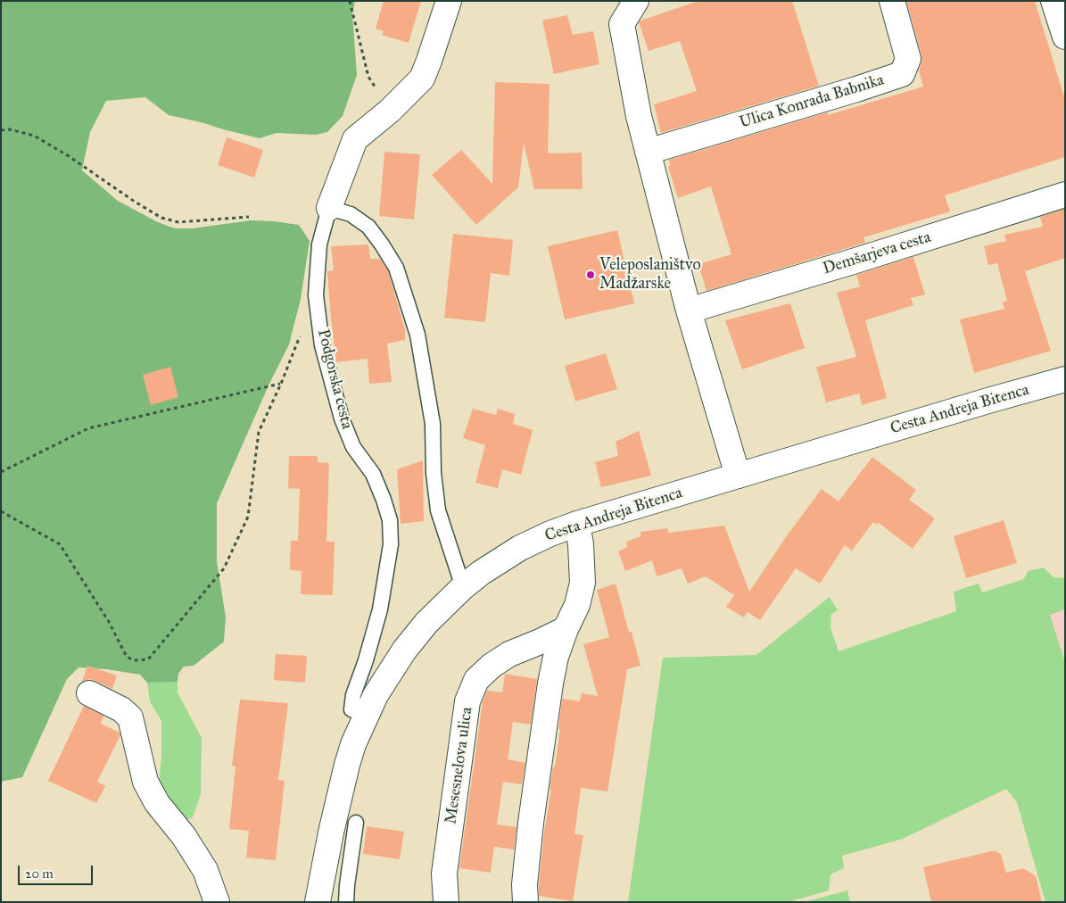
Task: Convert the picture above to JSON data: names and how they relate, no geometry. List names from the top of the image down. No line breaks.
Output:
{"streets":{"street":["Ulica Konrada Babnika","Demšarjeva cesta","Podgorska cesta","Cesta Andreja Bitenca","Mesesnelova ulica"]},"crossings":[["Podgorska cesta","Cesta Andreja Bitenca"]],"places":["Veleposlaništvo Madžarske"],"scale_bar":"20 m"}
